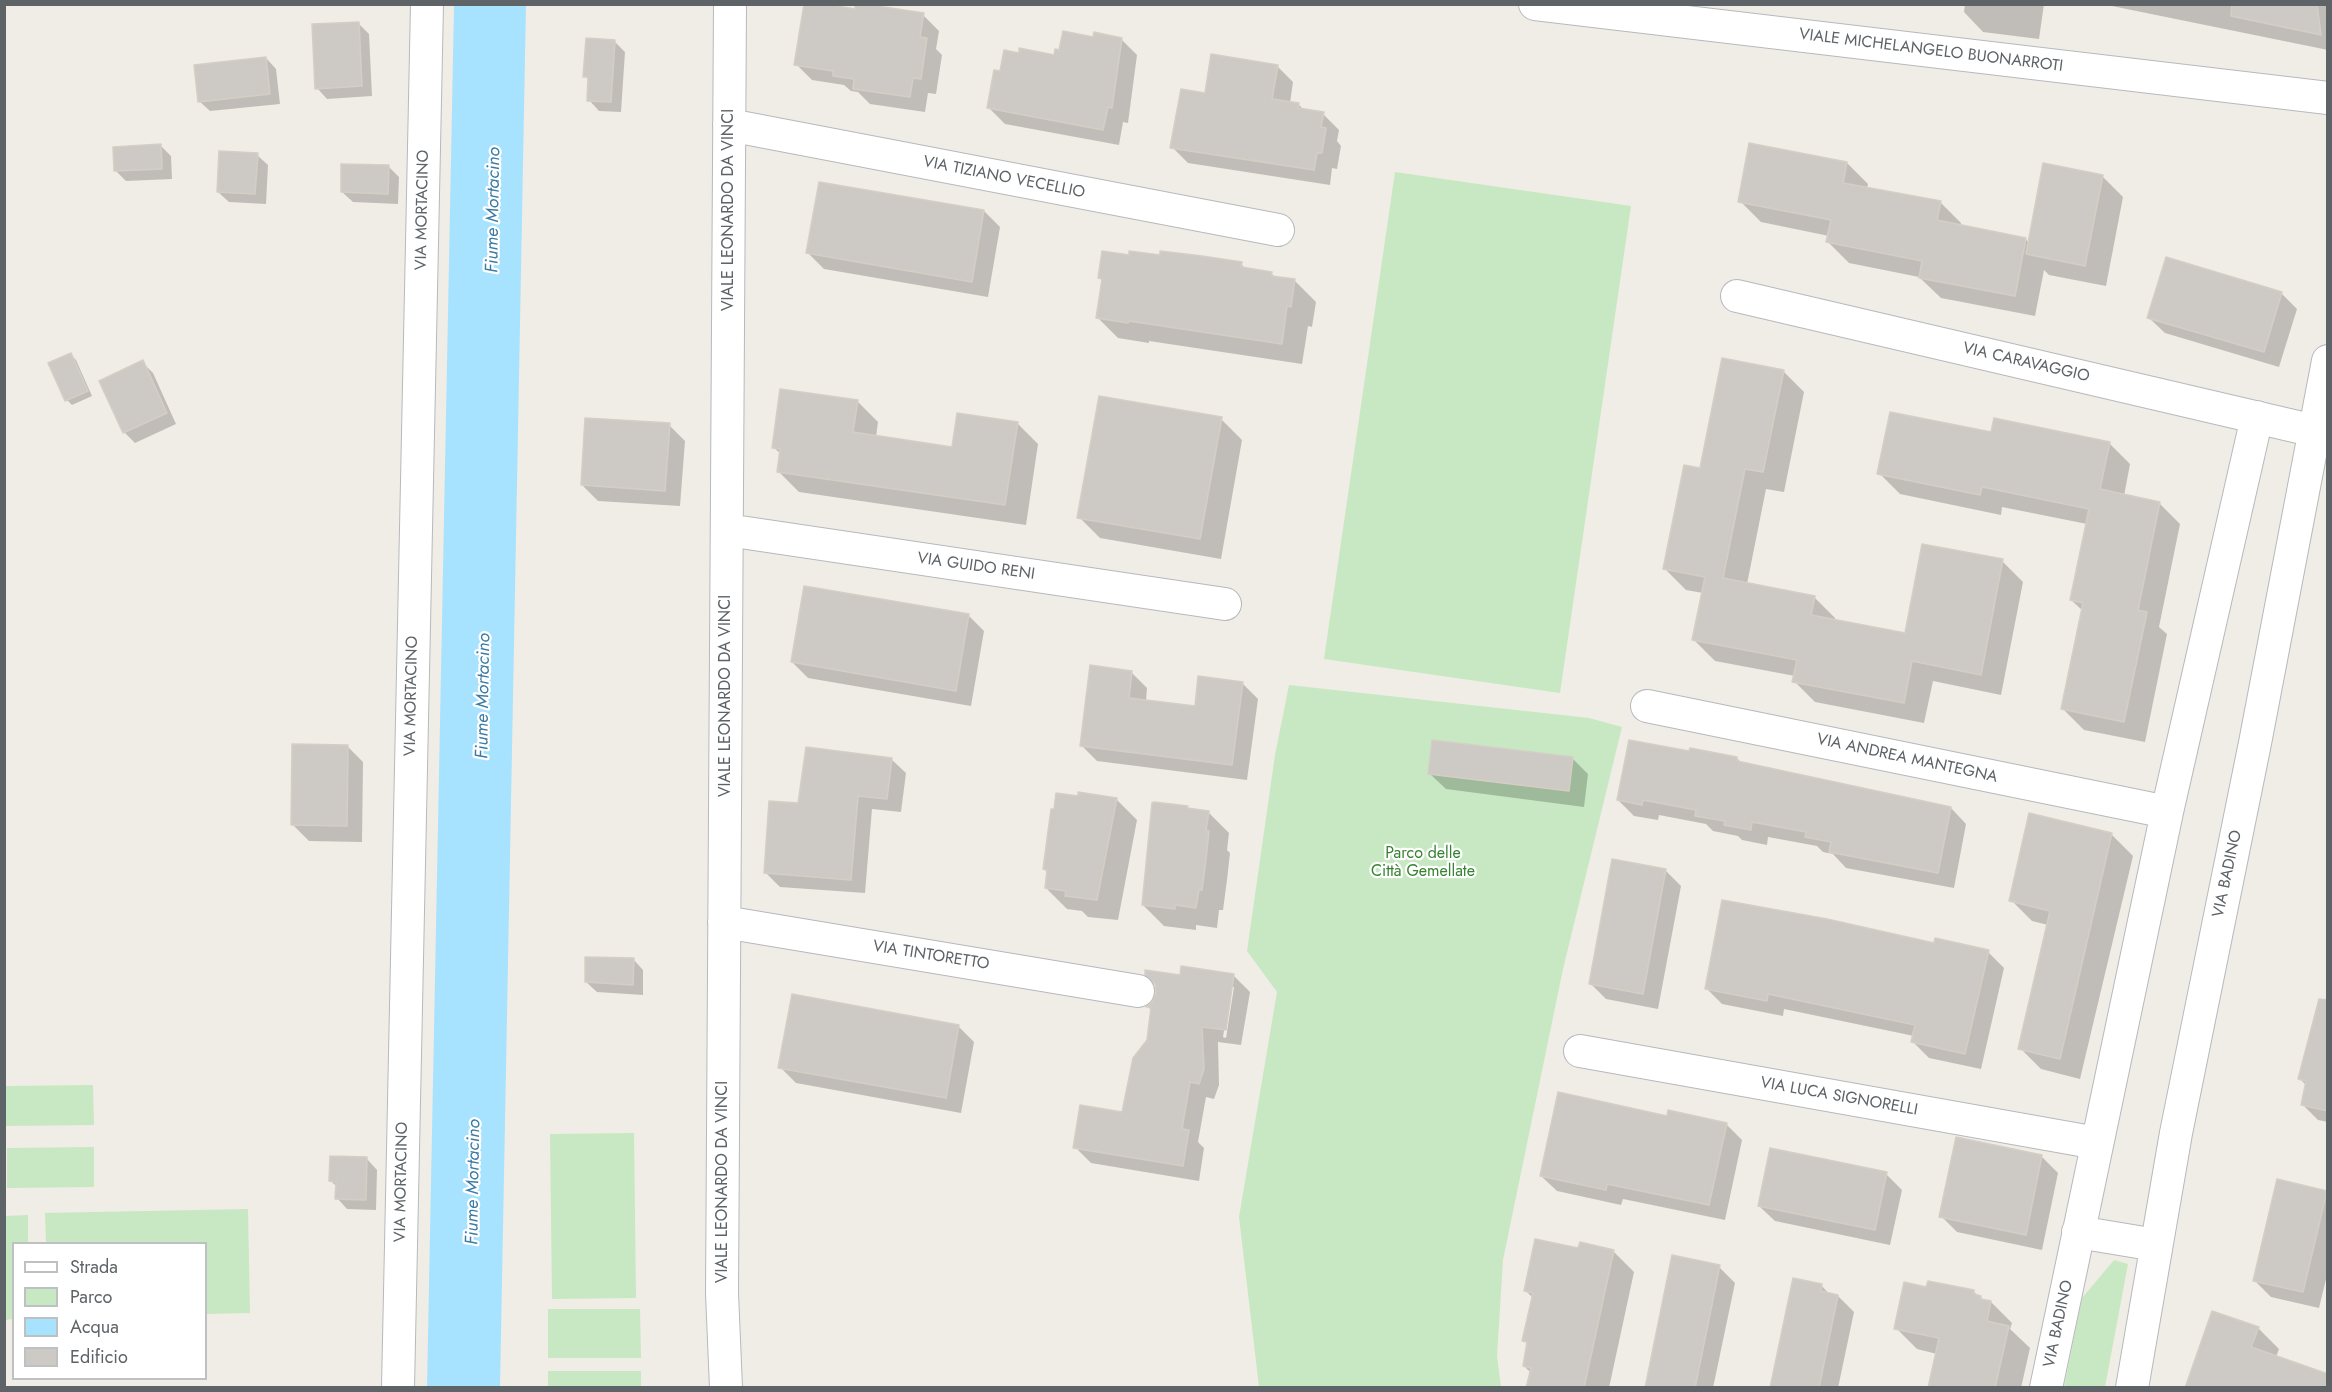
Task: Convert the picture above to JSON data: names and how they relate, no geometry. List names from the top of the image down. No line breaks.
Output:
{"streets":{"street":["VIALE MICHELANGELO BUONARROTI","VIA TIZIANO VECELLIO","VIA MORTACINO","VIALE LEONARDO DA VINCI","VIA CARAVAGGIO","VIA GUIDO RENI","VIA ANDREA MANTEGNA","VIA BADINO","VIA TINTORETTO","VIA LUCA SIGNORELLI"]},"crossings":[["VIA TIZIANO VECELLIO","VIALE LEONARDO DA VINCI"],["VIALE LEONARDO DA VINCI","VIA GUIDO RENI"],["VIALE LEONARDO DA VINCI","VIA TINTORETTO"],["VIA CARAVAGGIO","VIA BADINO"],["VIA ANDREA MANTEGNA","VIA BADINO"],["VIA BADINO","VIA LUCA SIGNORELLI"]],"water":["Fiume Mortacino"],"parks":["Parco delle Città Gemellate"],"legend":["Strada","Parco","Acqua","Edificio"]}
